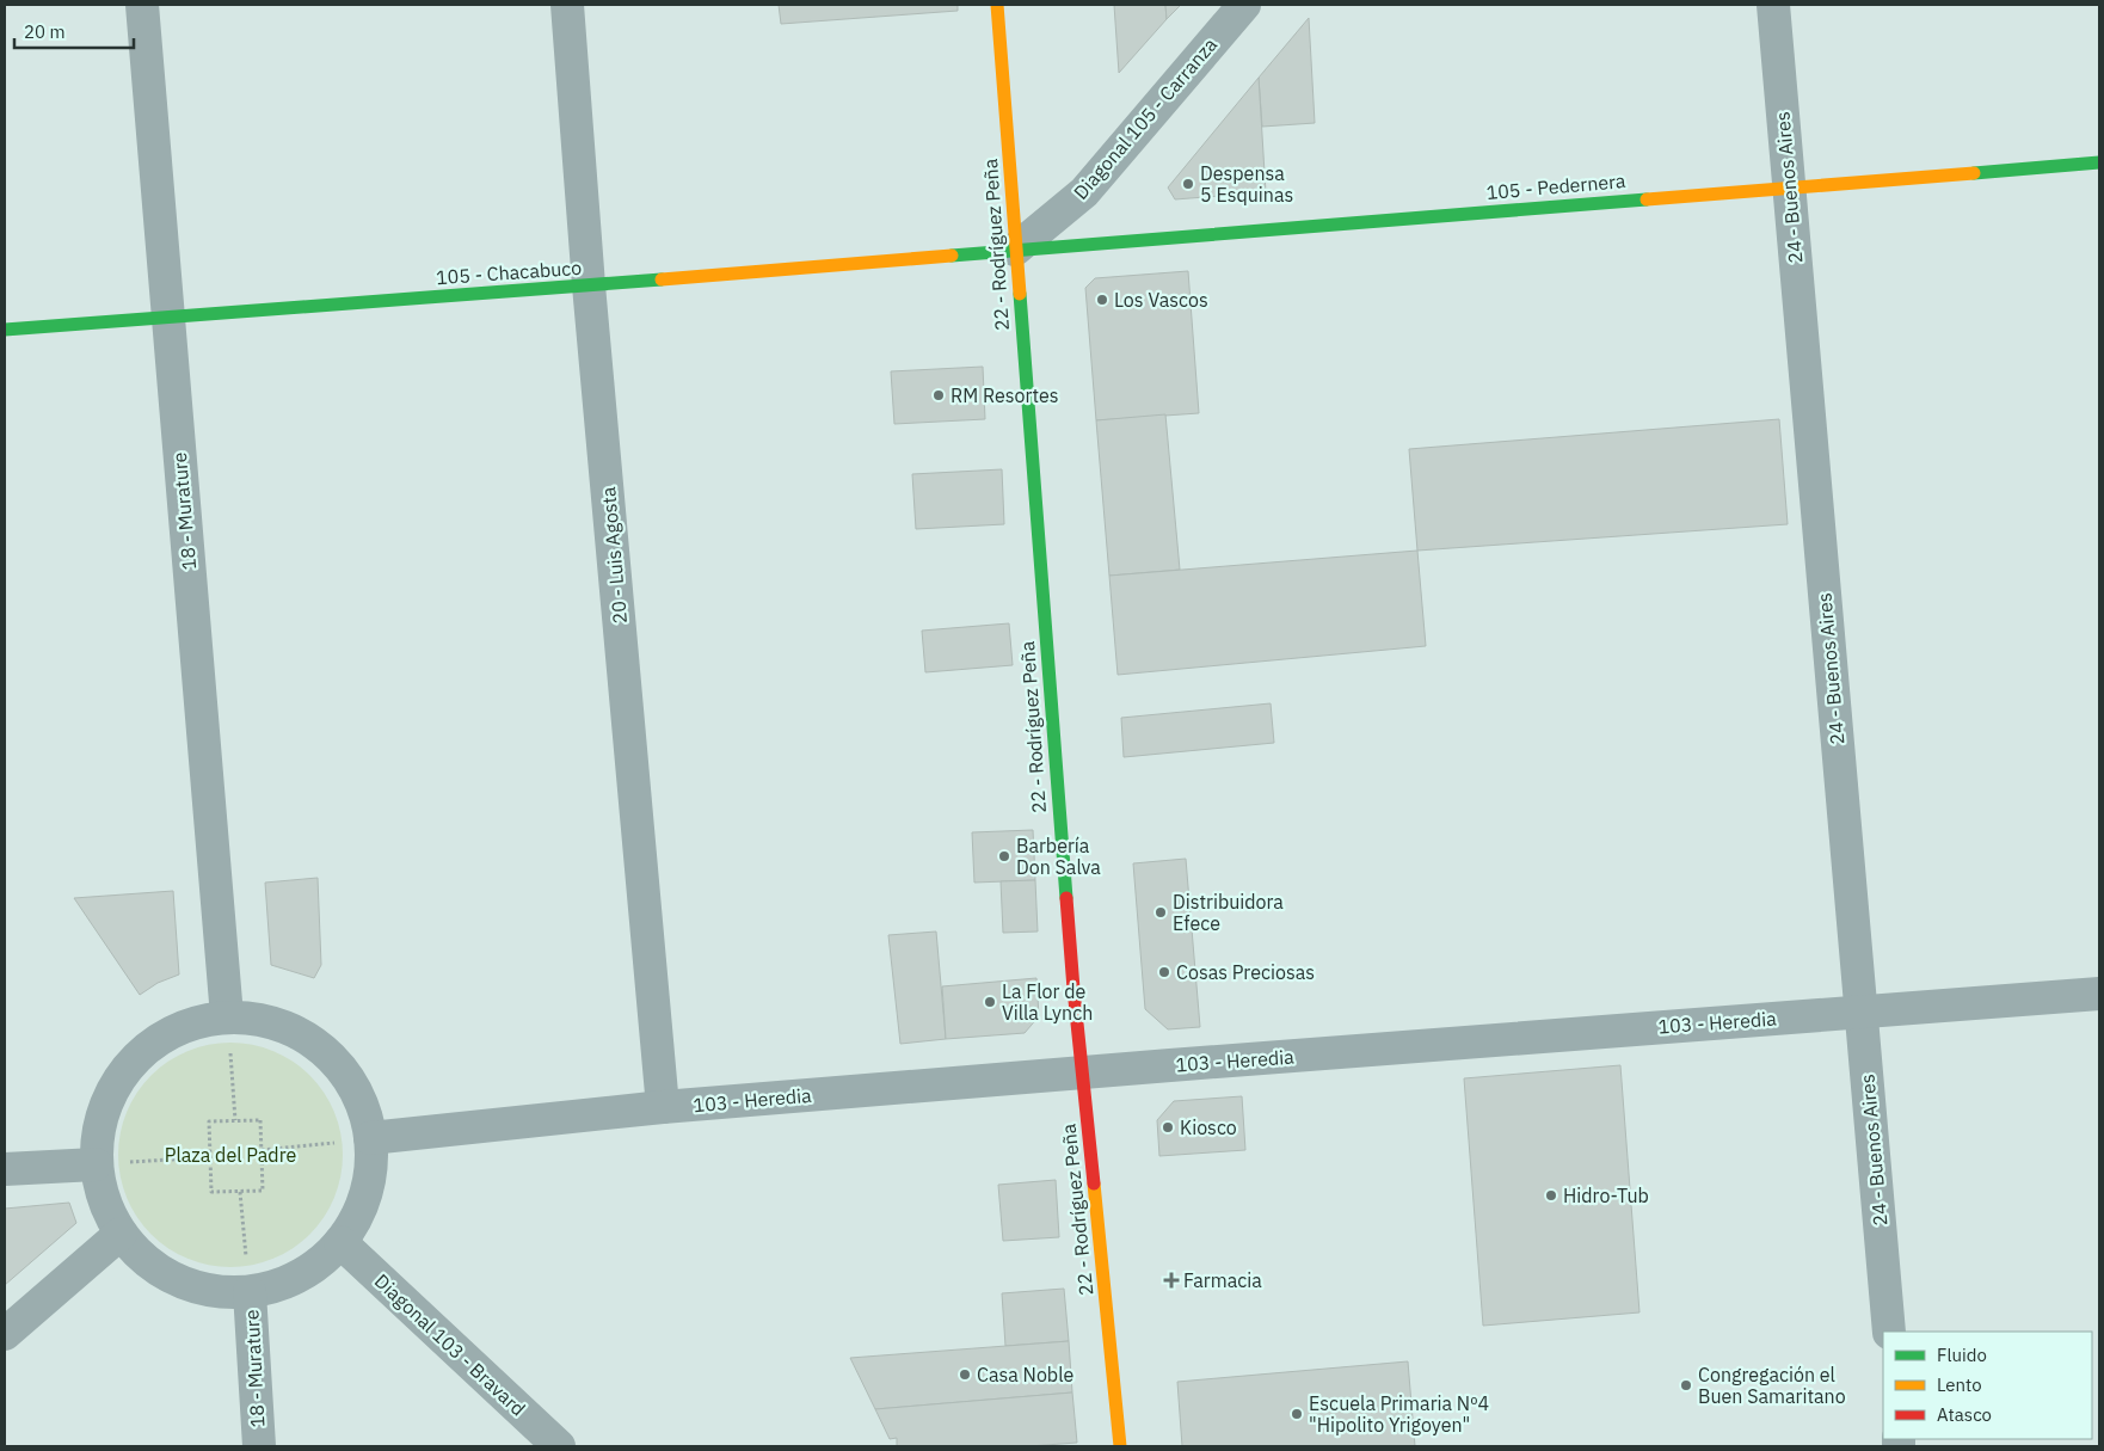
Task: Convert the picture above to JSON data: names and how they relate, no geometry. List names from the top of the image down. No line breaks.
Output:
{"streets":{"street":["Diagonal 105 - Carranza","105 - Pedernera","24 - Buenos Aires","22 - Rodríguez Peña","105 - Chacabuco","18 - Murature","20 - Luis Agosta","103 - Heredia","Diagonal 103 - Bravard"]},"crossings":[["Diagonal 105 - Carranza","105 - Pedernera"],["Diagonal 105 - Carranza","22 - Rodríguez Peña"],["Diagonal 105 - Carranza","105 - Chacabuco"],["105 - Pedernera","24 - Buenos Aires"],["105 - Pedernera","22 - Rodríguez Peña"],["105 - Pedernera","105 - Chacabuco"],["24 - Buenos Aires","103 - Heredia"],["22 - Rodríguez Peña","105 - Chacabuco"],["22 - Rodríguez Peña","103 - Heredia"],["105 - Chacabuco","18 - Murature"],["105 - Chacabuco","20 - Luis Agosta"],["20 - Luis Agosta","103 - Heredia"]],"parks":["Plaza del Padre"],"places":{"other":["Despensa 5 Esquinas","Los Vascos","RM Resortes","Barbería Don Salva","Distribuidora Efece","Cosas Preciosas","La Flor de Villa Lynch","Kiosco","Hidro-Tub","Casa Noble","Congregación el Buen Samaritano","Escuela Primaria Nº4 \"Hipolito Yrigoyen\""],"health":["Farmacia"]},"legend":["Fluido","Lento","Atasco"],"scale_bar":"20 m"}
